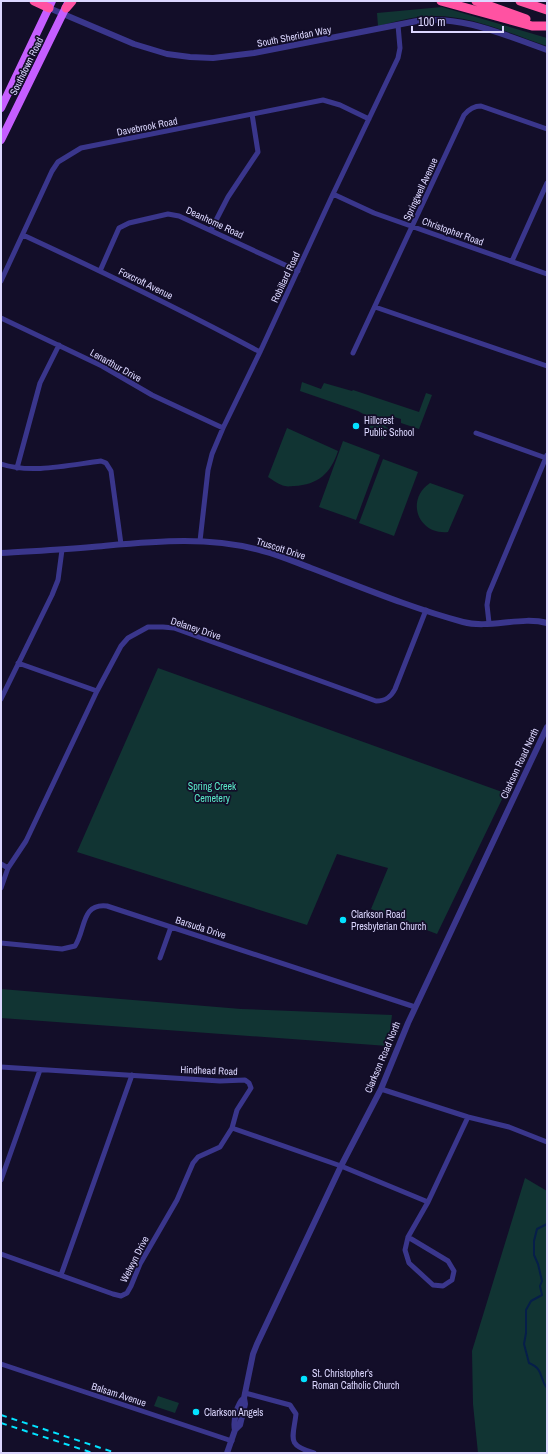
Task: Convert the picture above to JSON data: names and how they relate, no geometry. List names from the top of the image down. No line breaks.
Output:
{"streets":{"main road":["Southdown Road"],"street":["South Sheridan Way","Davebrook Road","Springwell Avenue","Deanhome Road","Christopher Road","Robillard Road","Foxcroft Avenue","Lenarthur Drive","Truscott Drive","Delaney Drive","Clarkson Road North","Barsuda Drive","Hindhead Road","Welwyn Drive","Balsam Avenue"]},"crossings":[["South Sheridan Way","Southdown Road"],["South Sheridan Way","Robillard Road"],["Davebrook Road","Robillard Road"],["Davebrook Road","Foxcroft Avenue"],["Springwell Avenue","Christopher Road"],["Deanhome Road","Robillard Road"],["Deanhome Road","Foxcroft Avenue"],["Christopher Road","Robillard Road"],["Robillard Road","Foxcroft Avenue"],["Robillard Road","Lenarthur Drive"],["Robillard Road","Truscott Drive"],["Truscott Drive","Delaney Drive"],["Clarkson Road North","Barsuda Drive"],["Clarkson Road North","Balsam Avenue"],["Hindhead Road","Welwyn Drive"]],"parks":["Spring Creek Cemetery"],"places":["Hillcrest Public School","Clarkson Road Presbyterian Church","St. Christopher's Roman Catholic Church","Clarkson Angels"],"scale_bar":"100 m"}
